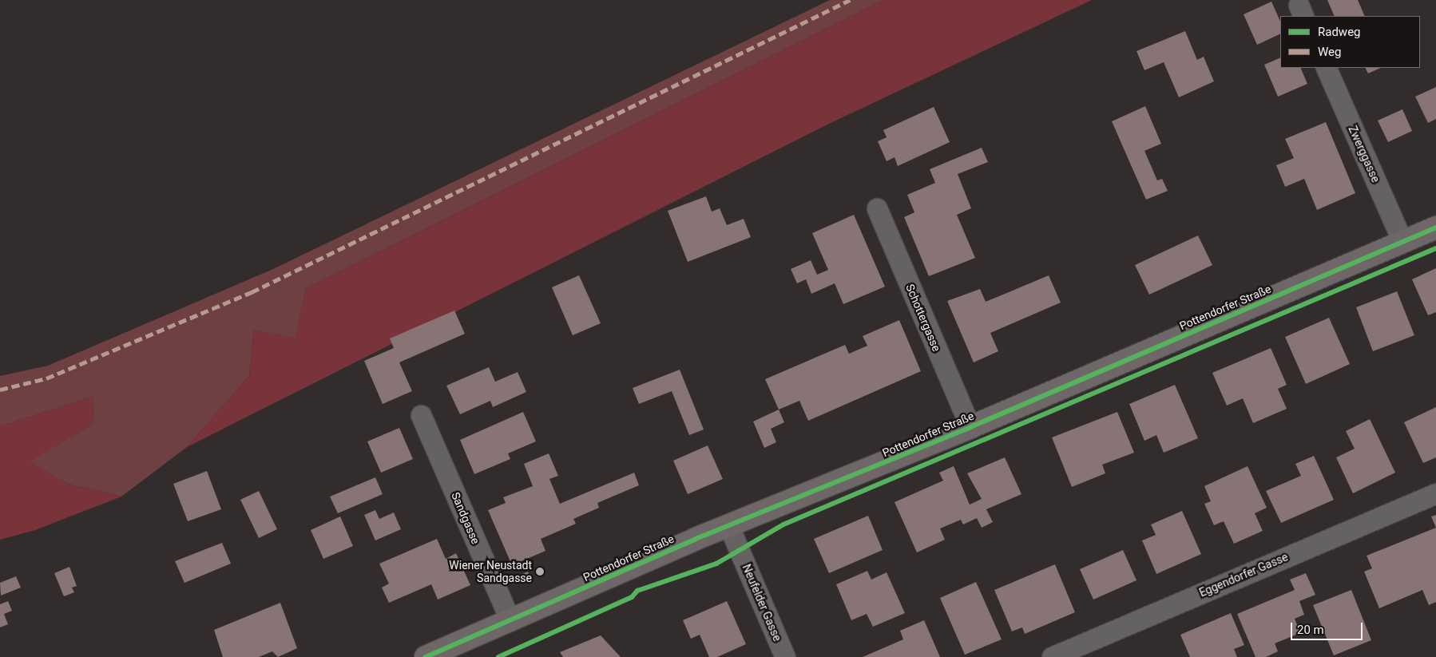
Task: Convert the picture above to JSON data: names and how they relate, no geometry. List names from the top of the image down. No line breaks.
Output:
{"streets":{"main road":["Pottendorfer Straße"],"street":["Zwerggasse","Schottergasse","Sandgasse","Eggendorfer Gasse","Neufelder Gasse"]},"crossings":[["Zwerggasse","Pottendorfer Straße"],["Pottendorfer Straße","Schottergasse"],["Pottendorfer Straße","Sandgasse"],["Pottendorfer Straße","Neufelder Gasse"]],"places":["Wiener Neustadt Sandgasse"],"legend":["Radweg","Weg"],"scale_bar":"20 m"}
